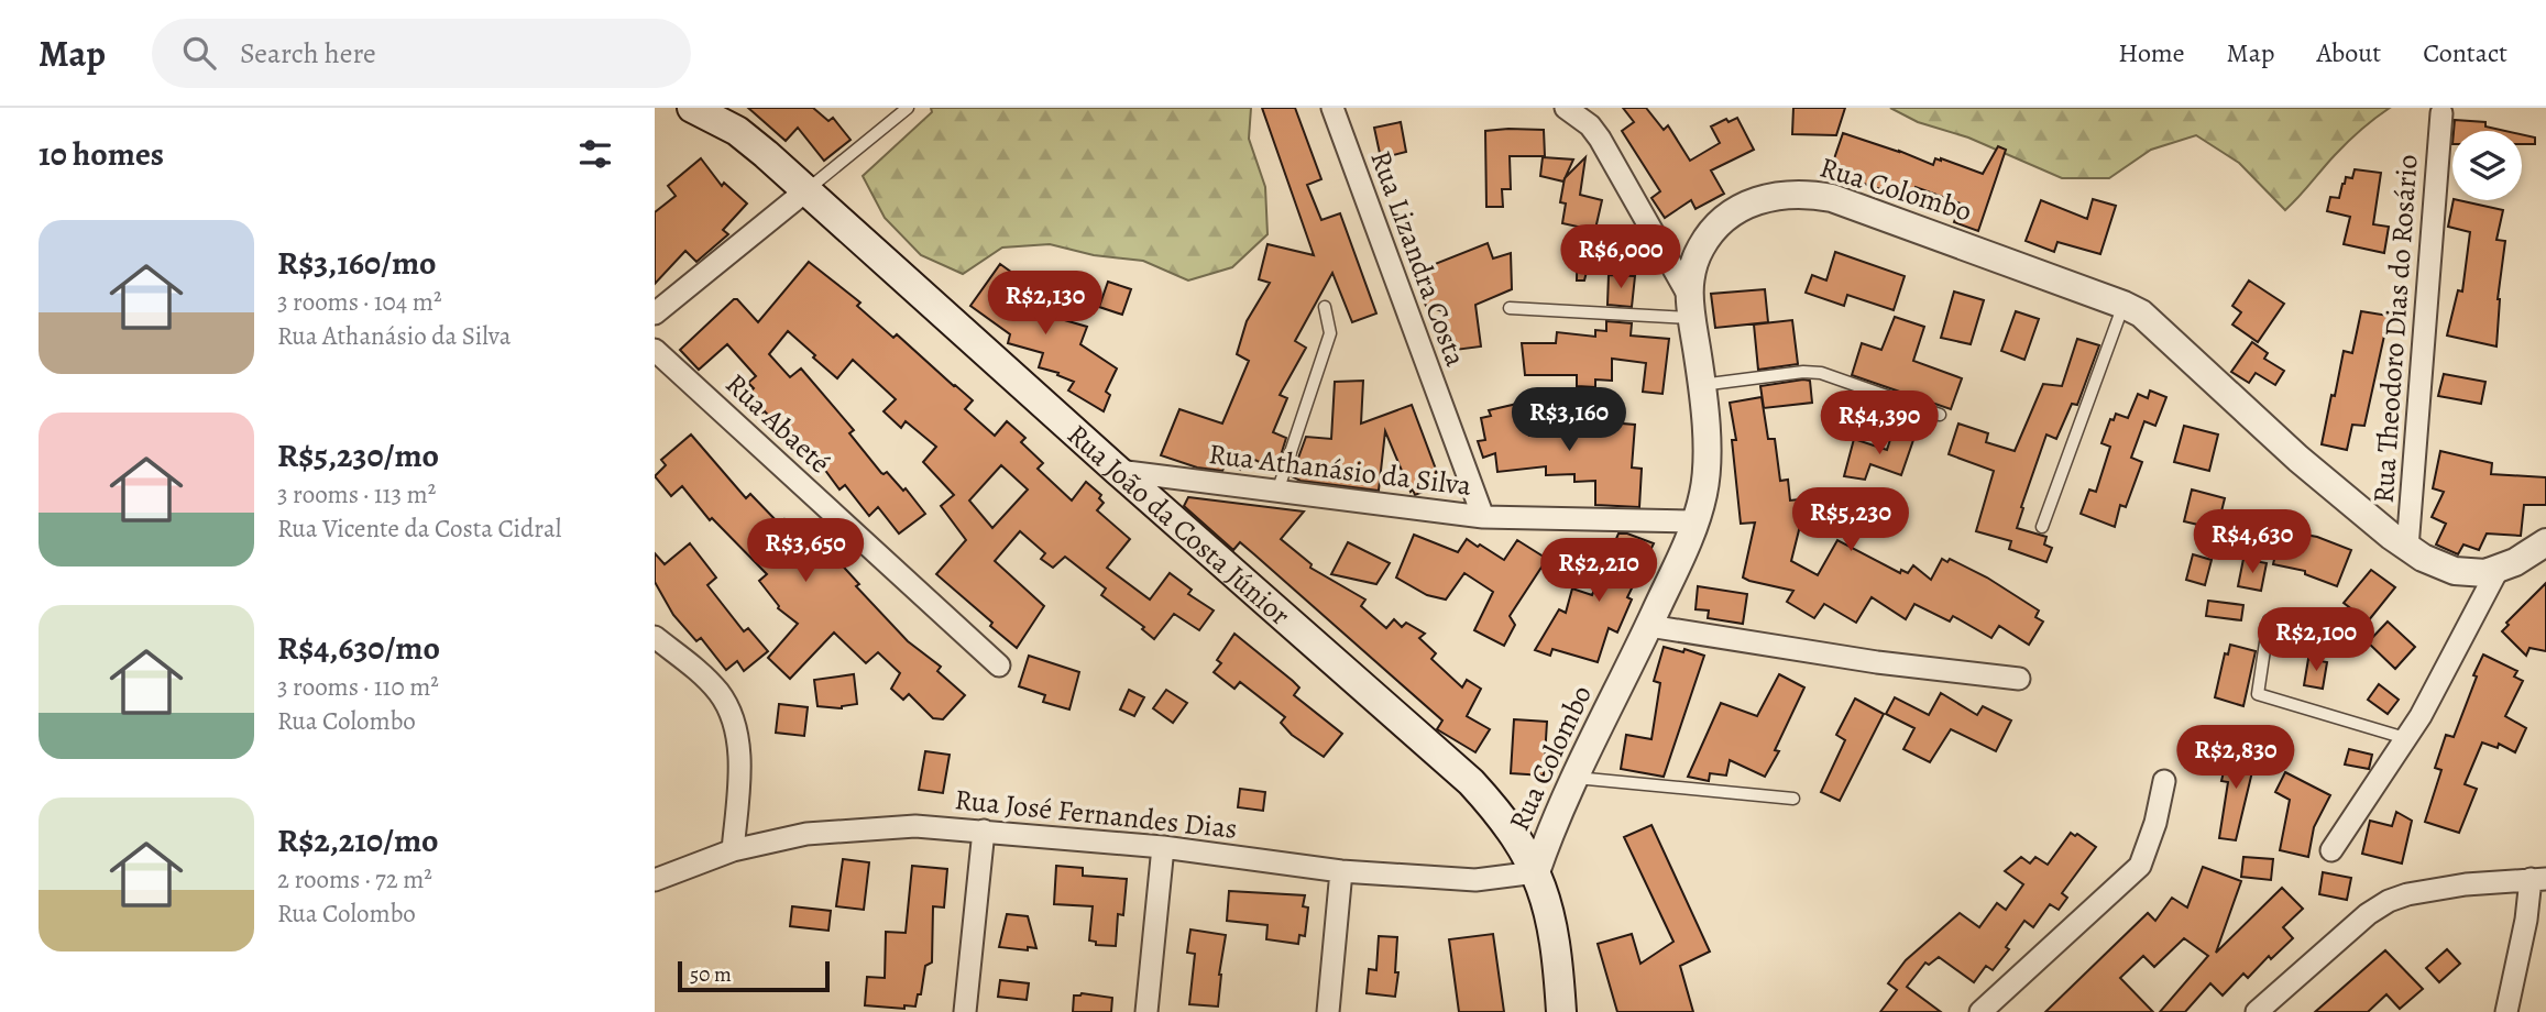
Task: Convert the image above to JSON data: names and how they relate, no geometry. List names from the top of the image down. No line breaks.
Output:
{"streets":{"main road":["Rua João da Costa Júnior"],"street":["Rua Colombo","Rua Lizandra Costa","Rua Theodoro Dias do Rosário","Rua Abaeté","Rua Athanásio da Silva","Rua José Fernandes Dias"]},"crossings":[["Rua Colombo","Rua Theodoro Dias do Rosário"],["Rua Colombo","Rua Athanásio da Silva"],["Rua Colombo","Rua João da Costa Júnior"],["Rua Colombo","Rua José Fernandes Dias"],["Rua Lizandra Costa","Rua Athanásio da Silva"],["Rua Athanásio da Silva","Rua João da Costa Júnior"],["Rua João da Costa Júnior","Rua José Fernandes Dias"]],"scale_bar":"50 m","page":{"header":"Map","search":"Search here","nav":["Home","Map","About","Contact"],"heading":"10 homes","list":[{"name":"R$3,160/mo","note":"3 rooms · 104 m² · Rua Athanásio da Silva"},{"name":"R$5,230/mo","note":"3 rooms · 113 m² · Rua Vicente da Costa Cidral"},{"name":"R$4,630/mo","note":"3 rooms · 110 m² · Rua Colombo"},{"name":"R$2,210/mo","note":"2 rooms · 72 m² · Rua Colombo"}],"price":["R$6,000","R$2,130","R$3,160","R$4,390","R$5,230","R$4,630","R$3,650","R$2,210","R$2,100","R$2,830"],"scale":"50 m"}}
